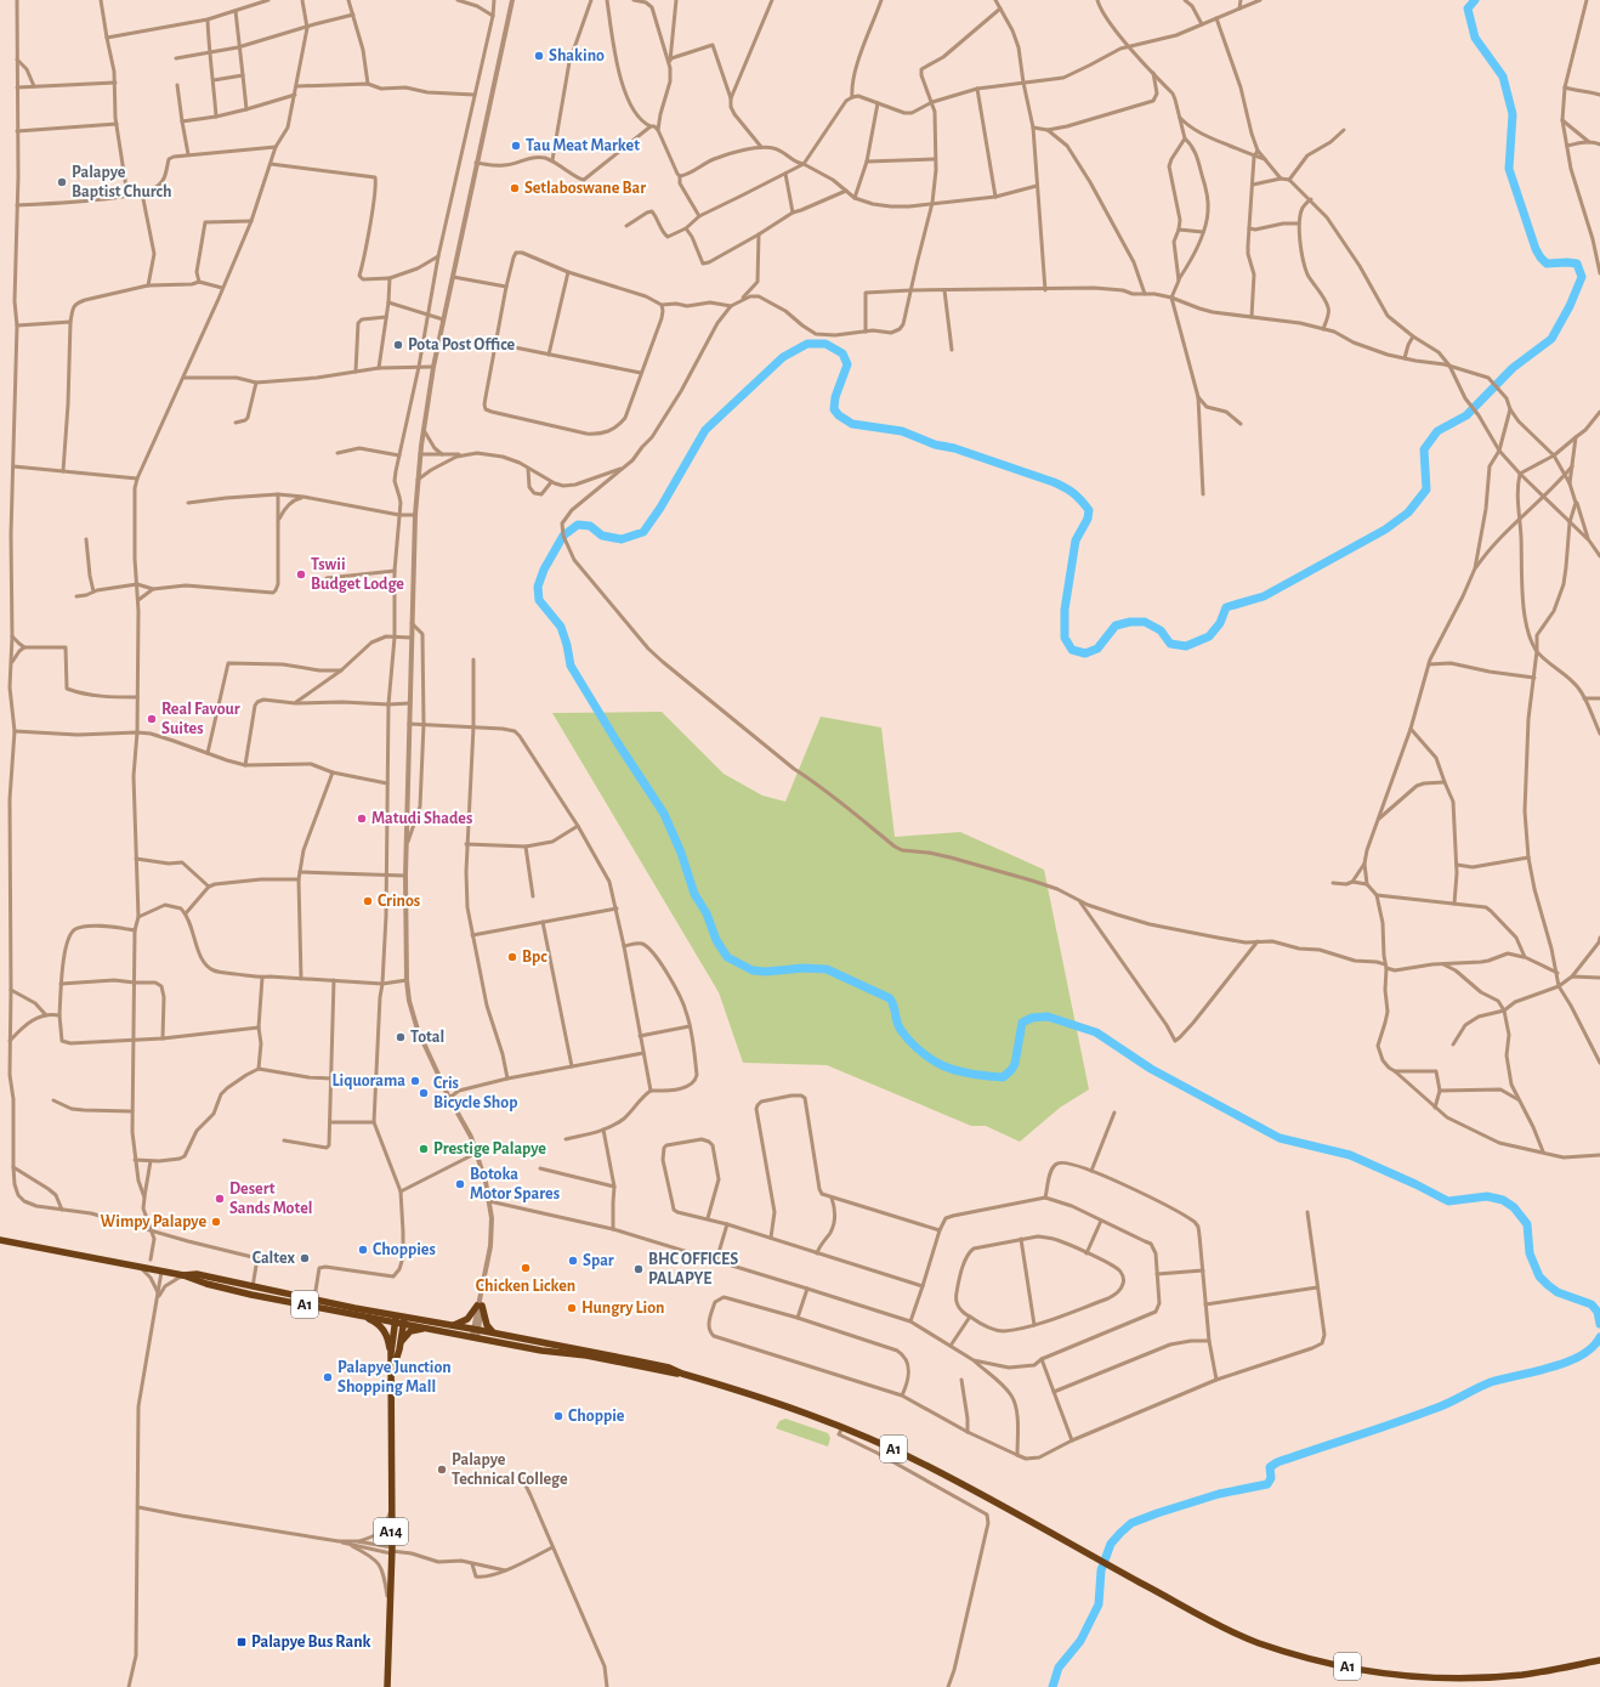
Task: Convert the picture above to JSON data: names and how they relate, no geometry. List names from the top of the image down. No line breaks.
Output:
{"streets":{"highway":["A1","A14"]},"crossings":[["A1","A14"]],"places":{"other":["Shakino","Tau Meat Market","Palapye Baptist Church","Setlaboswane Bar","Pota Post Office","Tswii Budget Lodge","Real Favour Suites","Matudi Shades","Crinos","Bpc","Total","Liquorama","Cris Bicycle Shop","Prestige Palapye","Botoka Motor Spares","Desert Sands Motel","Wimpy Palapye","Choppies","Caltex","Spar","Chicken Licken","BHC OFFICES PALAPYE","Hungry Lion","Palapye Junction Shopping Mall","Choppie","Palapye Technical College"],"transit":["Palapye Bus Rank"]}}
